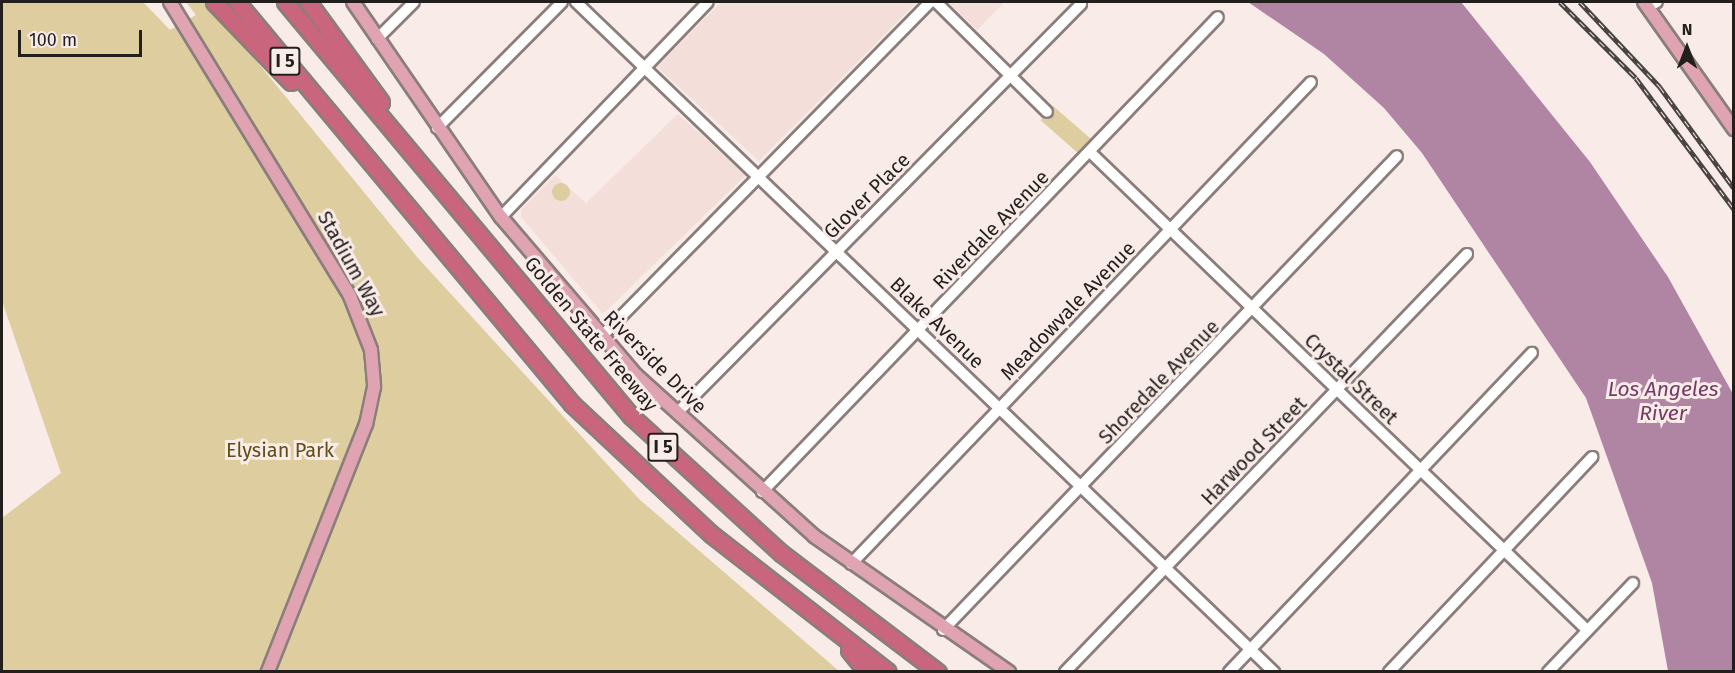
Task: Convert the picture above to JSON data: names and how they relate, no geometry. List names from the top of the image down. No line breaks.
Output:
{"streets":{"highway":["I 5","Golden State Freeway"],"main road":["Stadium Way","Riverside Drive"],"street":["Glover Place","Riverdale Avenue","Meadowvale Avenue","Blake Avenue","Crystal Street","Shoredale Avenue","Harwood Street"]},"crossings":[["Glover Place","Blake Avenue"],["Glover Place","Riverside Drive"],["Riverdale Avenue","Blake Avenue"],["Riverdale Avenue","Riverside Drive"],["Riverdale Avenue","Crystal Street"],["Meadowvale Avenue","Blake Avenue"],["Meadowvale Avenue","Riverside Drive"],["Meadowvale Avenue","Crystal Street"],["Blake Avenue","Shoredale Avenue"],["Blake Avenue","Harwood Street"],["Riverside Drive","Shoredale Avenue"],["Crystal Street","Shoredale Avenue"],["Crystal Street","Harwood Street"]],"water":["Los Angeles River"],"parks":["Elysian Park"],"scale_bar":"100 m","north":"top"}
